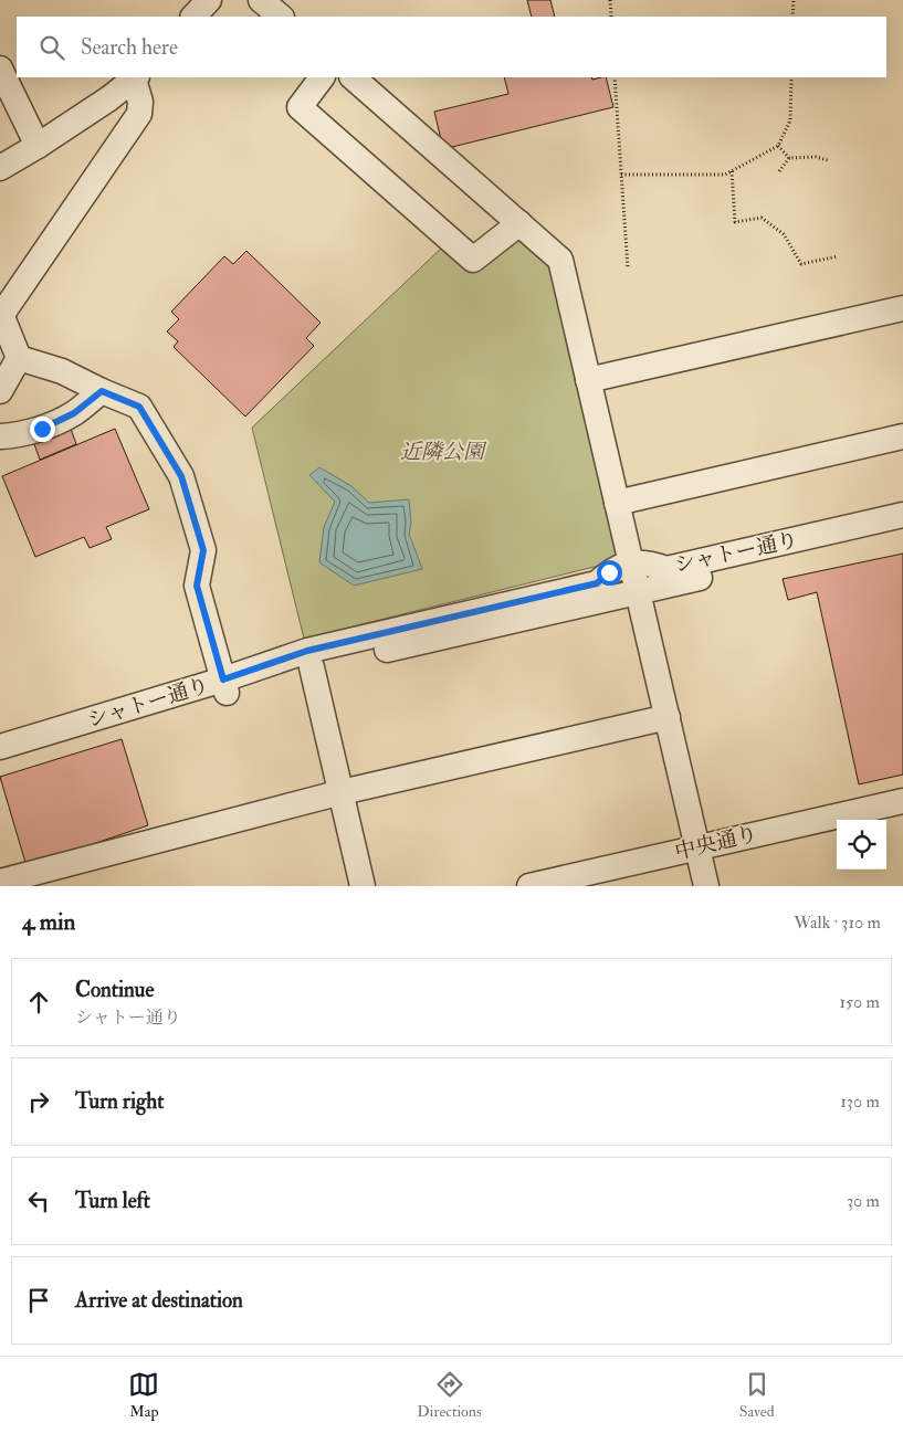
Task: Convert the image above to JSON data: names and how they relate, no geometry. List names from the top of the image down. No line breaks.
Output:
{"streets":{"street":["シャトー通り","中央通り"]},"parks":["近隣公園"],"page":{"search":"Search here","heading":["4 min","Walk · 310 m"],"list":[["Continue","シャトー通り","150 m"],["Turn right","130 m"],["Turn left","30 m"],"Arrive at destination"],"nav":["Map","Directions","Saved"]}}
